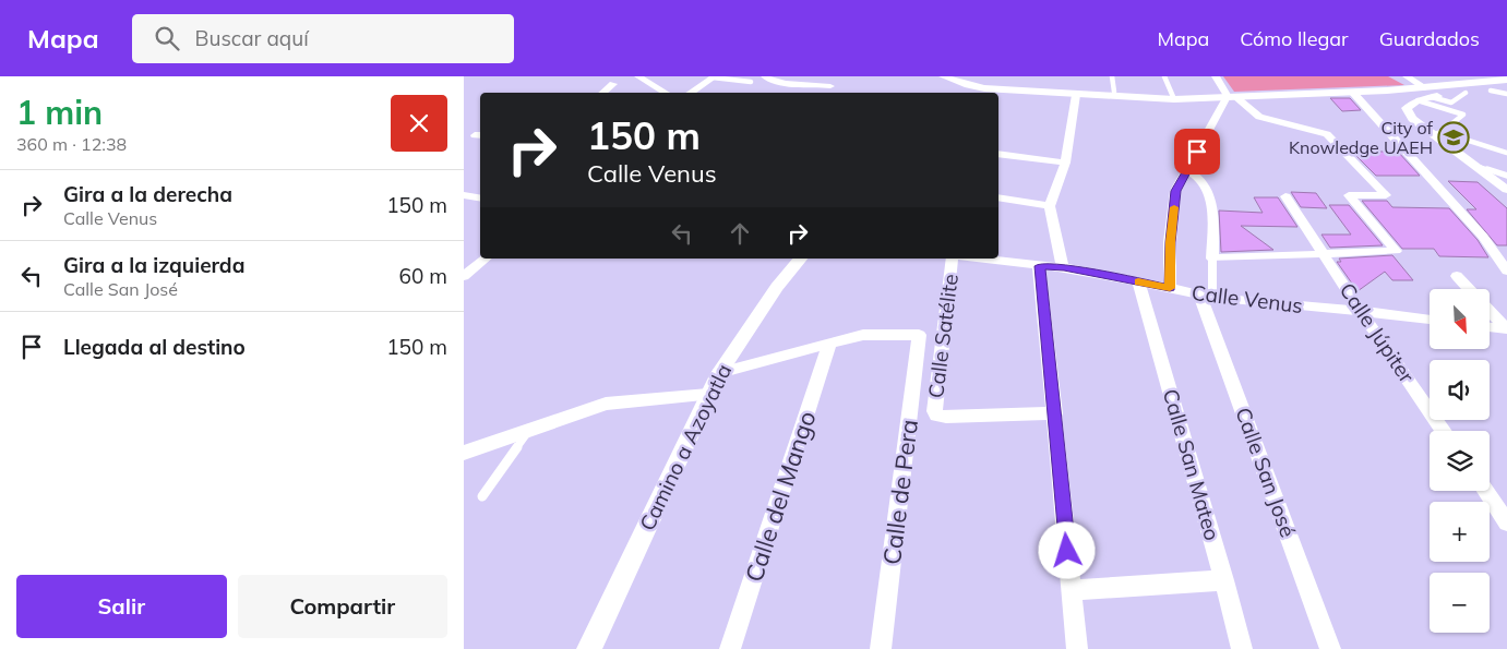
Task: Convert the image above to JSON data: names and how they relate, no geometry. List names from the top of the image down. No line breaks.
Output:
{"streets":{"street":["Calle Venus","Calle Júpiter","Calle Satélite","Camino a Azoyatla","Calle San Mateo","Calle San José","Calle de Pera","Calle del Mango"]},"crossings":[["Calle Venus","Calle Júpiter"],["Calle Venus","Calle San Mateo"],["Calle Venus","Calle San José"],["Calle de Pera","Calle del Mango"]],"places":{"school or university":["City of Knowledge UAEH"]},"north":"bottom right","page":{"header":"Mapa","search":"Buscar aquí","nav":["Mapa","Cómo llegar","Guardados"],"heading":["1 min","360 m · 12:38"],"turn":["150 m","Calle Venus"],"list":[{"name":"Gira a la derecha","note":"Calle Venus","value":"150 m"},{"name":"Gira a la izquierda","note":"Calle San José","value":"60 m"},{"name":"Llegada al destino","value":"150 m"}],"map_buttons":["+","−"],"buttons":["Salir","Compartir"]}}
